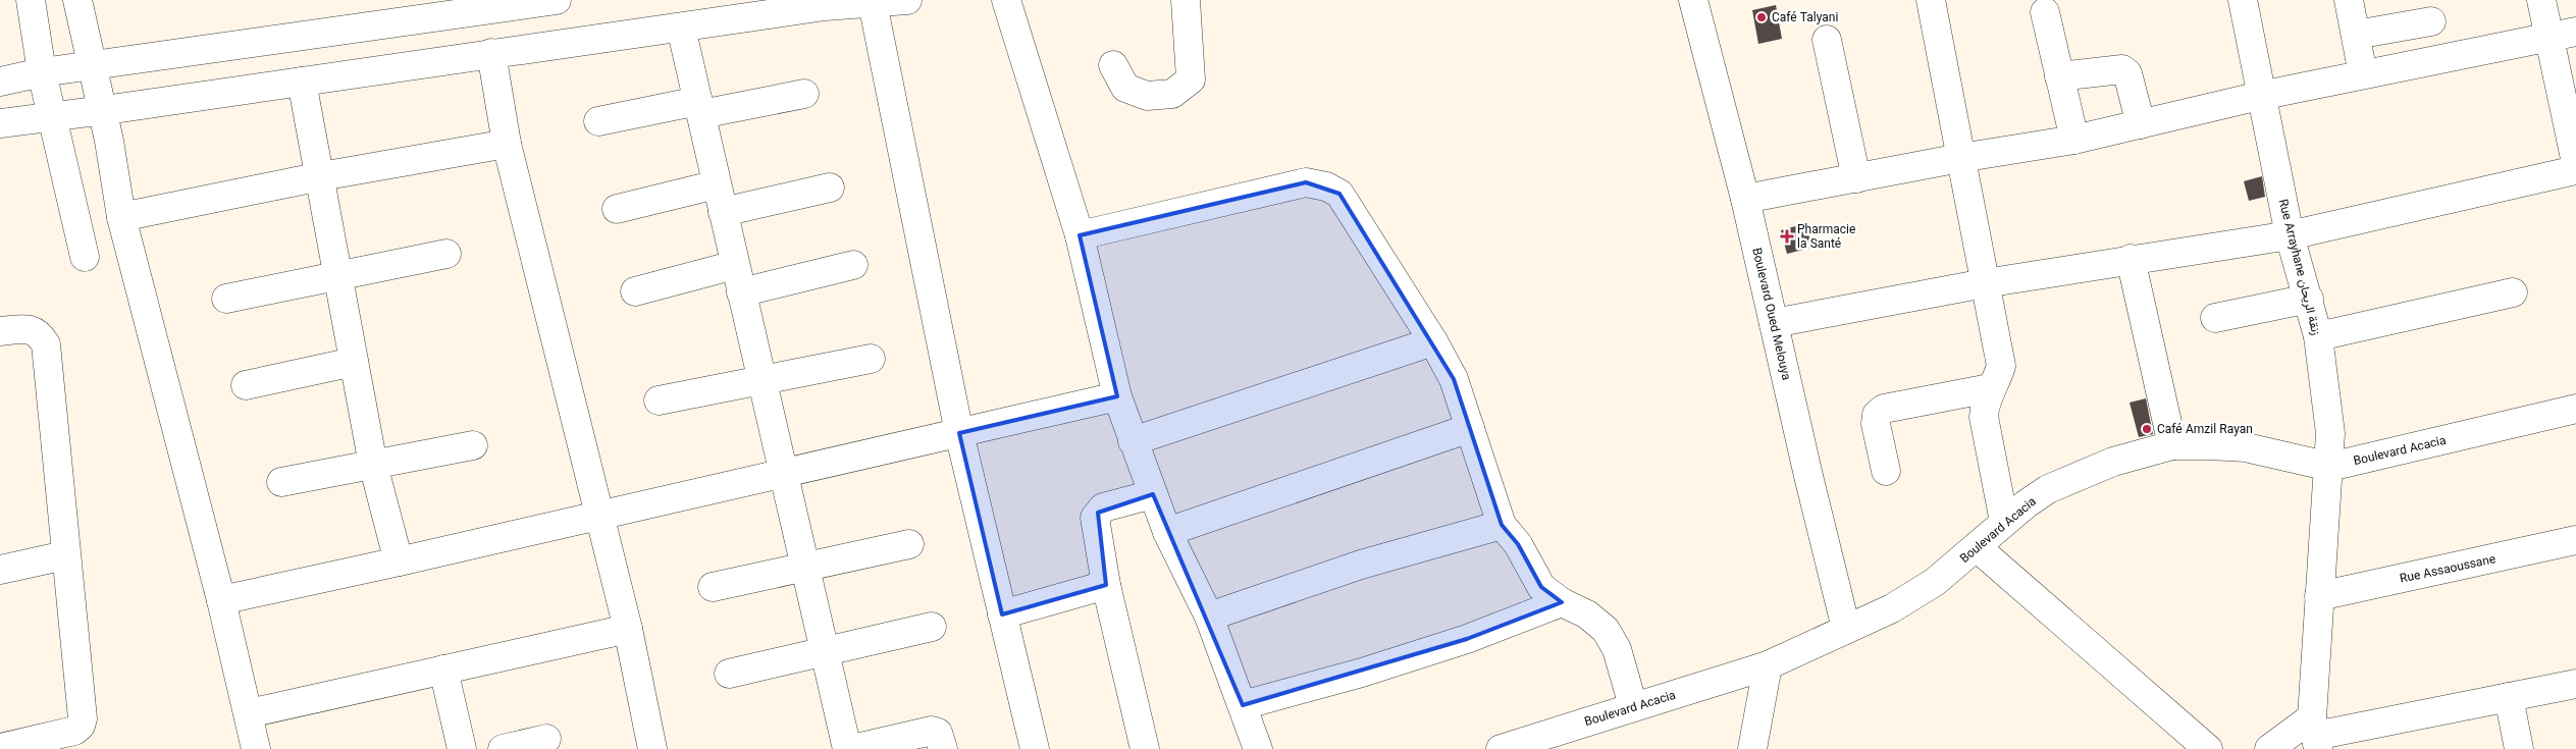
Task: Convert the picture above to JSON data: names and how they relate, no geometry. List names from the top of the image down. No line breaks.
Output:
{"streets":{"street":["Rue Arrayhane زنقة الريحان","Boulevard Oued Melouya","Boulevard Acacia","Rue Assaoussane"]},"crossings":[["Rue Arrayhane زنقة الريحان","Boulevard Acacia"],["Rue Arrayhane زنقة الريحان","Rue Assaoussane"],["Boulevard Oued Melouya","Boulevard Acacia"]],"places":{"other":["Café Talyani","Café Amzil Rayan"],"health":["Pharmacie la Santé"]}}
